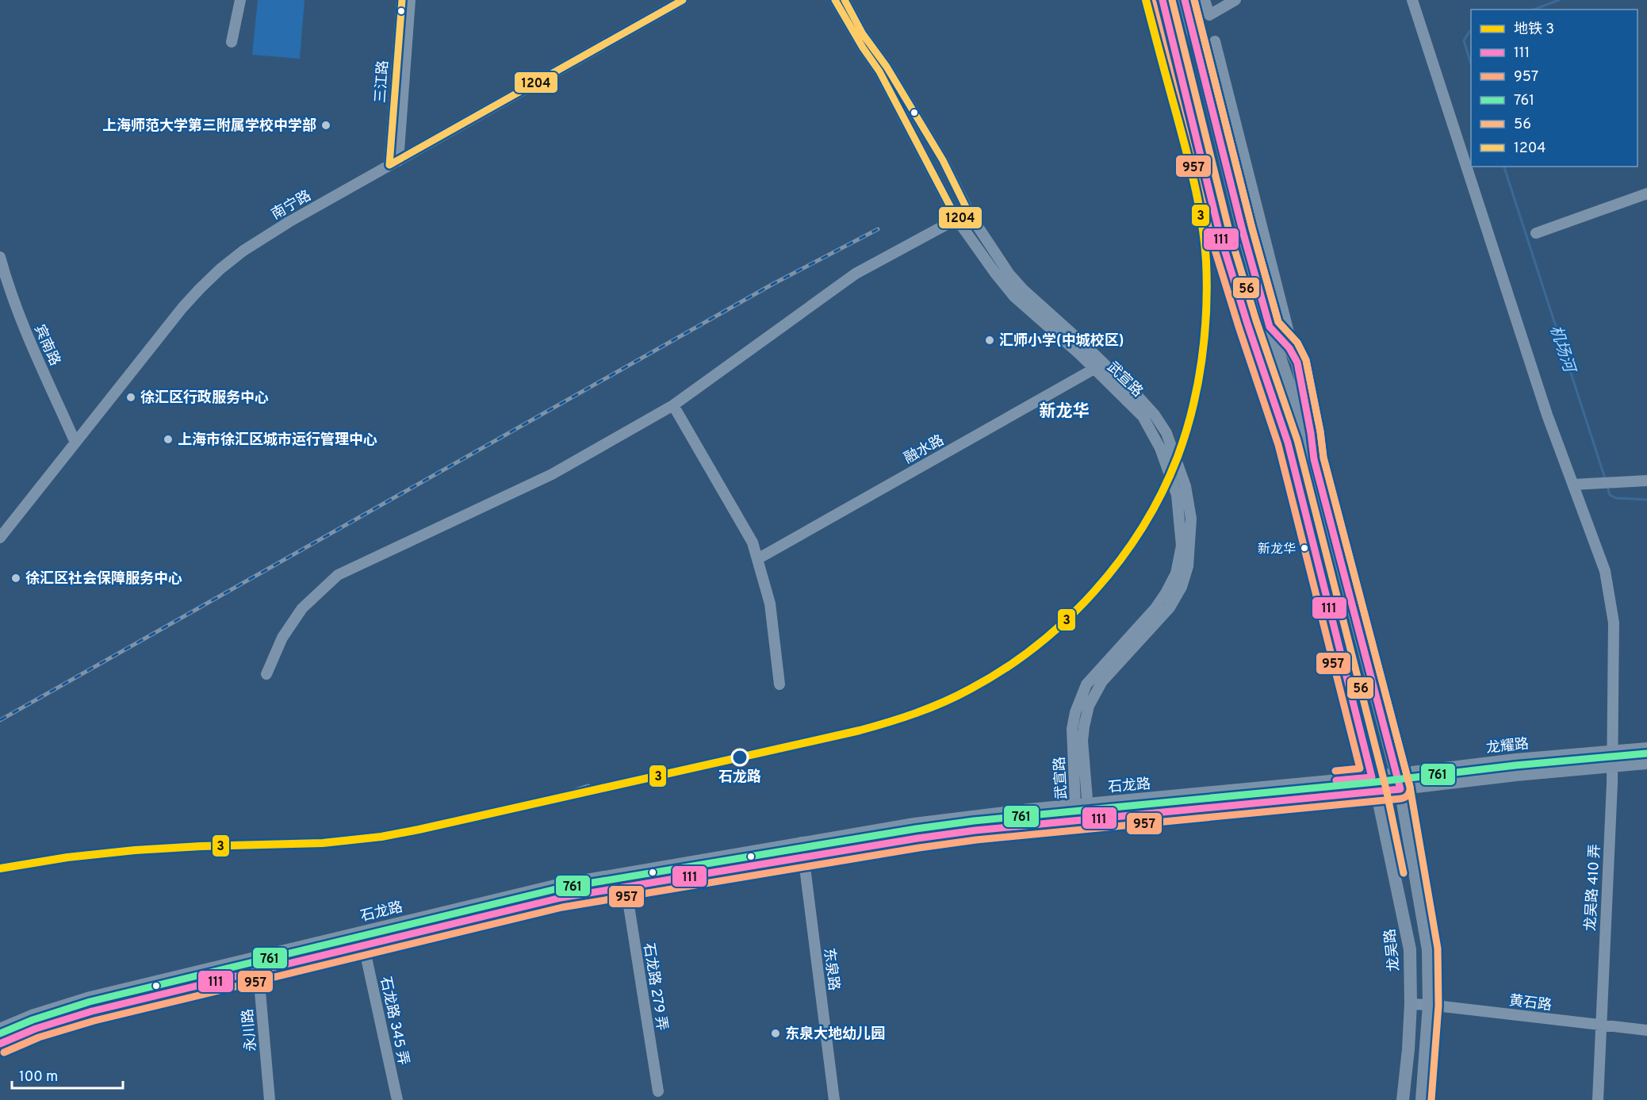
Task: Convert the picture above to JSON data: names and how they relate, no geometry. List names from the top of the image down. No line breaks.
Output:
{"streets":{"main road":["龙耀路","石龙路","龙吴路"],"street":["三江路","南宁路","宾南路","武宣路","融水路","龙吴路 410 弄","东泉路","石龙路 279 弄","黄石路","石龙路 345 弄","永川路"]},"crossings":[["三江路","南宁路"],["南宁路","宾南路"],["武宣路","融水路"],["龙耀路","石龙路"],["龙耀路","龙吴路 410 弄"],["龙耀路","龙吴路"],["石龙路","龙吴路"],["石龙路","东泉路"],["石龙路","石龙路 279 弄"],["石龙路","石龙路 345 弄"],["石龙路","永川路"],["龙吴路 410 弄","黄石路"],["龙吴路","黄石路"]],"districts":["新龙华"],"water":["机场河"],"places":["上海师范大学第三附属学校中学部","汇师小学(中城校区)","徐汇区行政服务中心","上海市徐汇区城市运行管理中心","新龙华","徐汇区社会保障服务中心","石龙路","东泉大地幼儿园"],"lines":["metro line 3","transit line 111","transit line 957","transit line 56","transit line 1204","transit line 761"],"legend":["地铁 3","111","957","761","56","1204"],"scale_bar":"100 m"}
